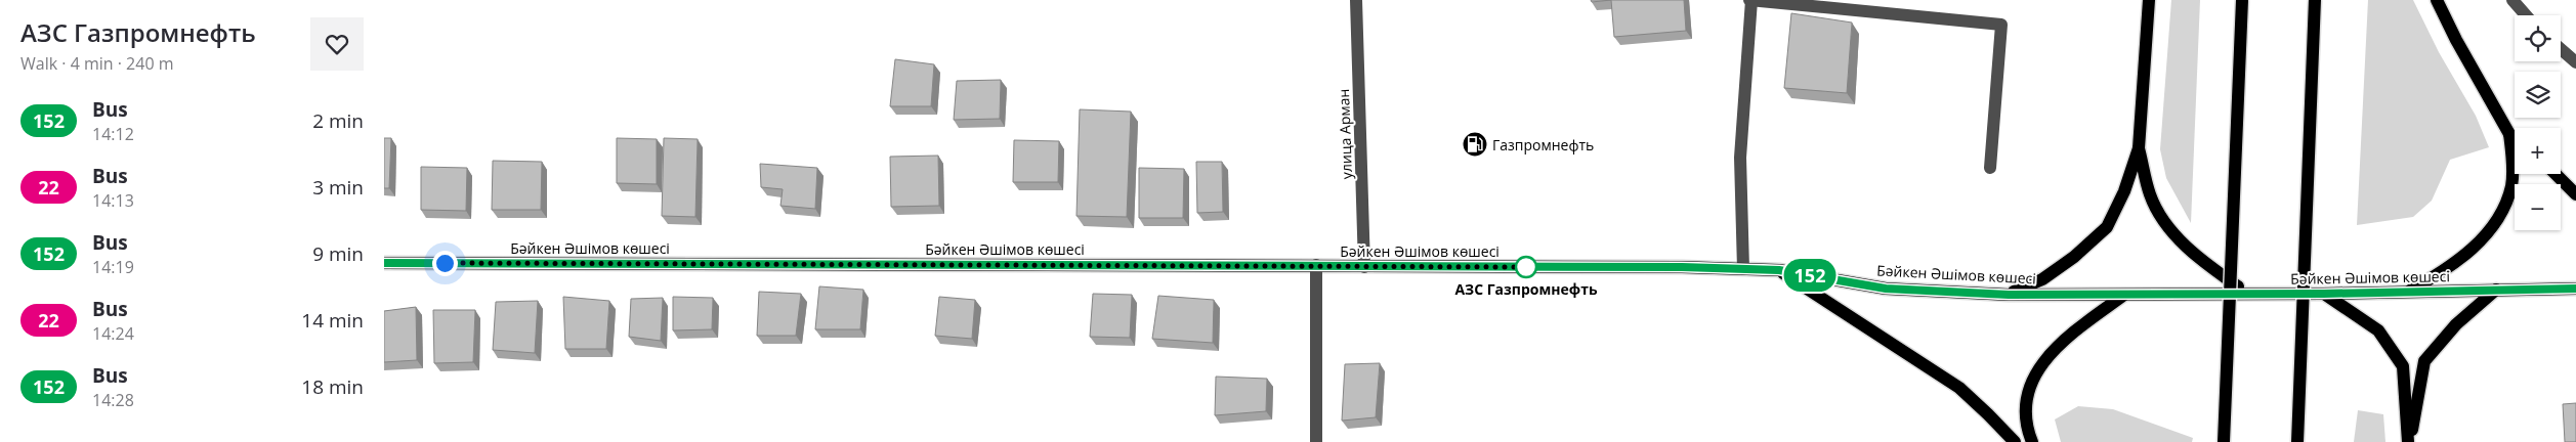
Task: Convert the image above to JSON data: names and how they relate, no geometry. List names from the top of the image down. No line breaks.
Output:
{"streets":{"main road":["Бәйкен Әшімов көшесі"],"street":["улица Арман"]},"crossings":[["улица Арман","Бәйкен Әшімов көшесі"]],"places":{"fuel station":["Газпромнефть"],"other":["АЗС Газпромнефть"]},"lines":["bus line 152"],"page":{"heading":["АЗС Газпромнефть","Walk · 4 min · 240 m"],"on_map":"152","map_buttons":["+","−"],"list":[{"mark":"152","name":"Bus","note":"14:12","value":"2 min"},{"mark":"22","name":"Bus","note":"14:13","value":"3 min"},{"mark":"152","name":"Bus","note":"14:19","value":"9 min"},{"mark":"22","name":"Bus","note":"14:24","value":"14 min"},{"mark":"152","name":"Bus","note":"14:28","value":"18 min"}]}}
